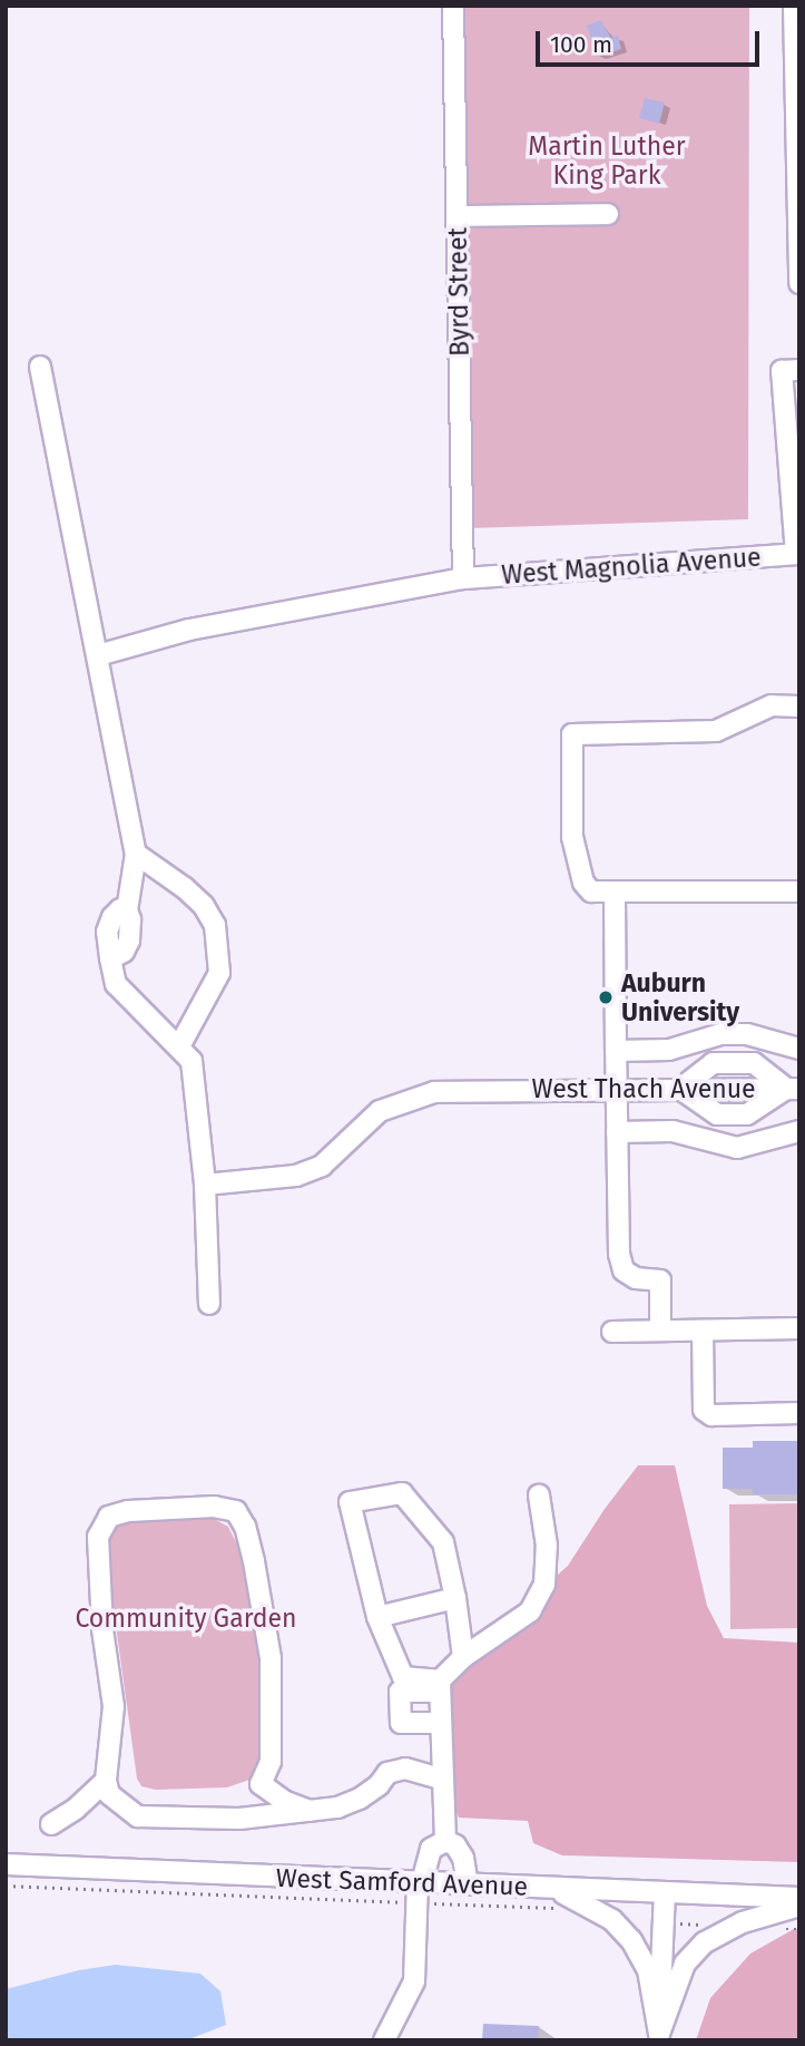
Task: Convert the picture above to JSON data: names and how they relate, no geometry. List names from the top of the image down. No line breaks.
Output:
{"streets":{"street":["Byrd Street","West Magnolia Avenue","West Thach Avenue","West Samford Avenue"]},"crossings":[["Byrd Street","West Magnolia Avenue"]],"parks":["Martin Luther King Park","Community Garden"],"places":["Auburn University"],"scale_bar":"100 m"}
